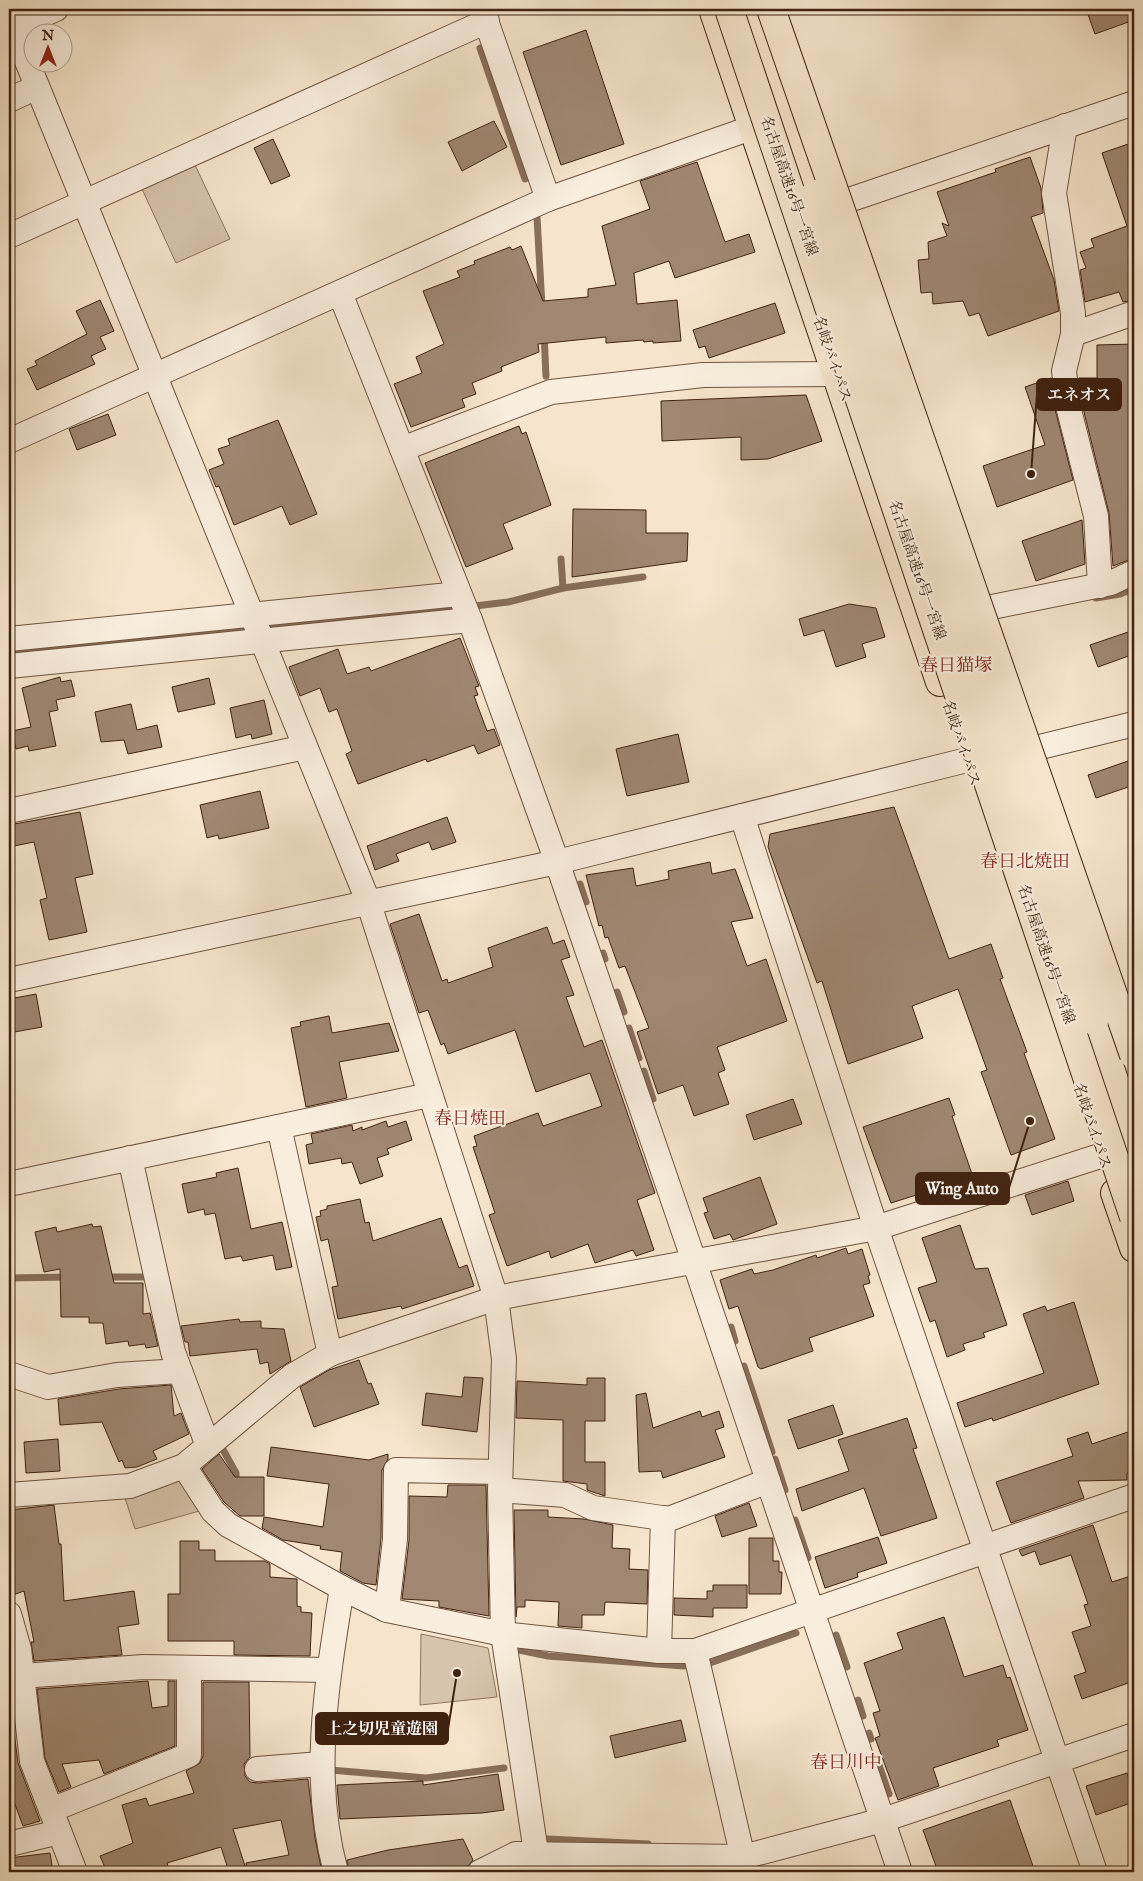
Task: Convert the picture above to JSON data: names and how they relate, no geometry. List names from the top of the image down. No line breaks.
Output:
{"streets":{"highway":["名古屋高速16号一宮線","名岐バイパス"]},"districts":["春日猫塚","春日北焼田","春日焼田","春日川中"],"places":["エネオス","Wing Auto","上之切児童遊園"],"north":"top"}
